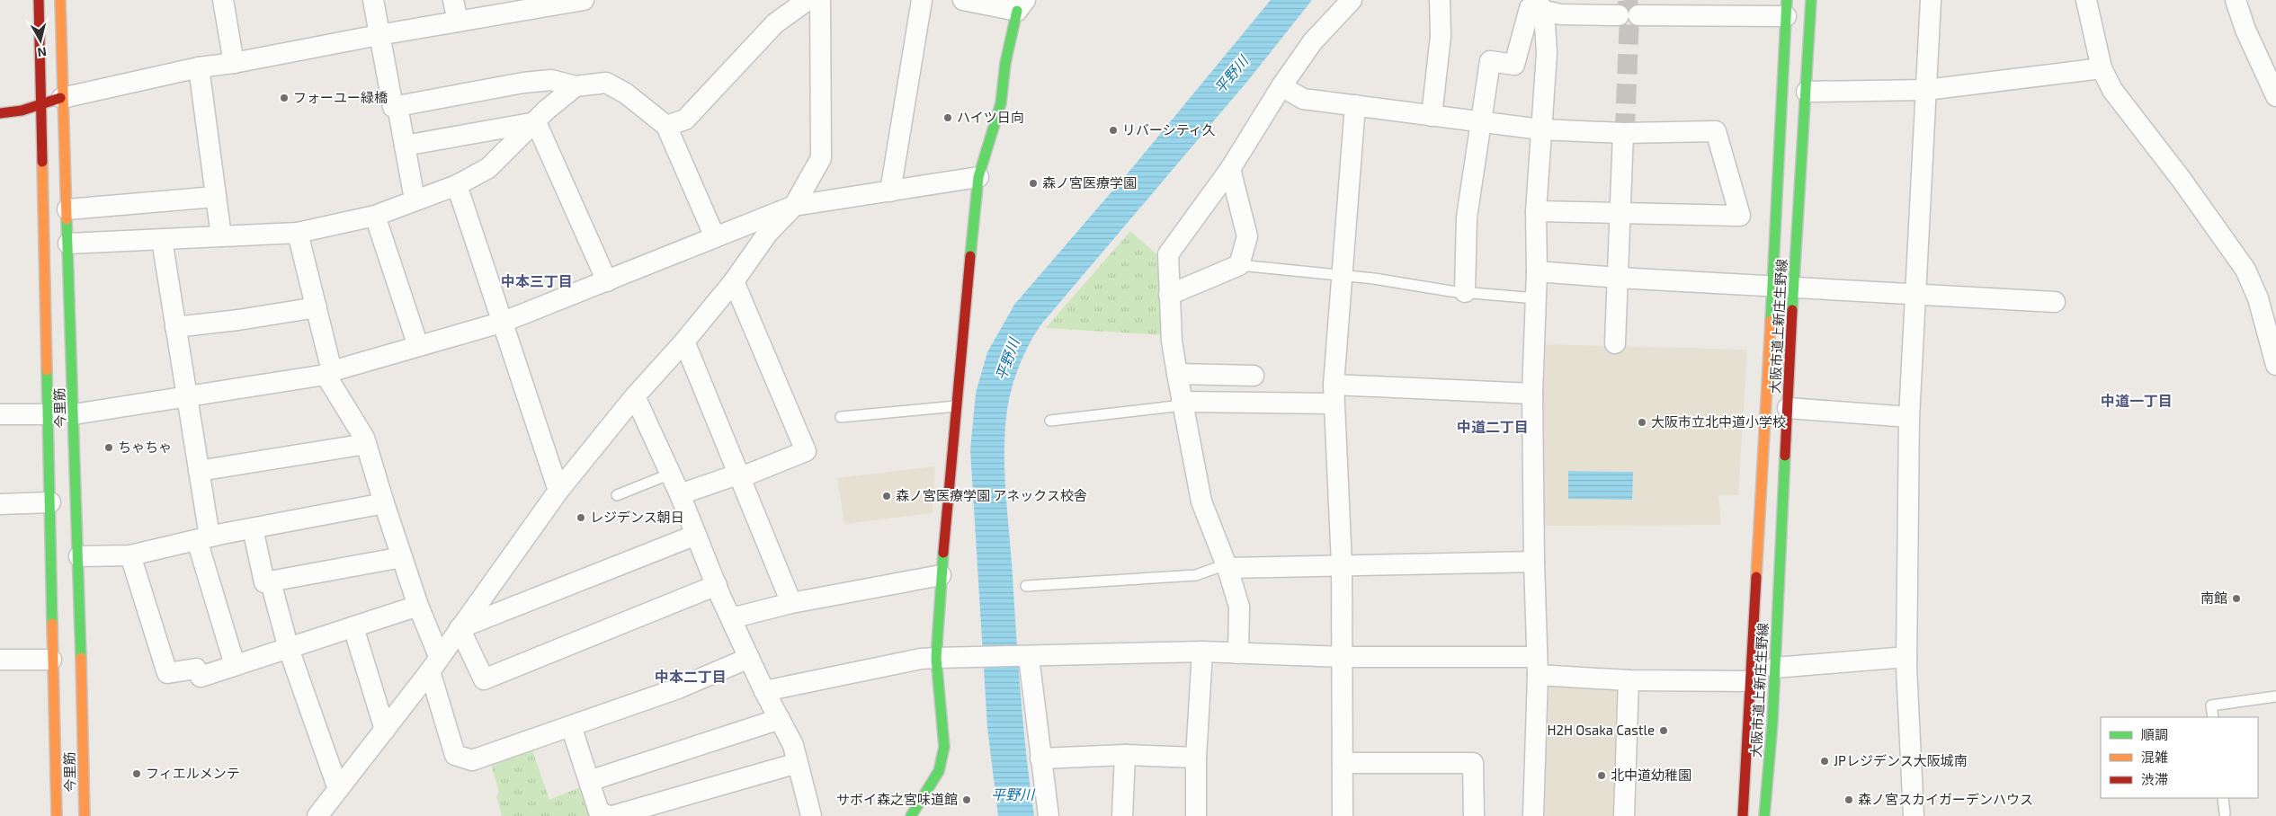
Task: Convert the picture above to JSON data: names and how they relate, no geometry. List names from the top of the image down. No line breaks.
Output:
{"streets":{"main road":["大阪市道上新庄生野線","今里筋"]},"districts":["中本三丁目","中道一丁目","中道二丁目","中本二丁目"],"water":["平野川"],"places":["フォーユー緑橋","ハイツ日向","リバーシティ久","森ノ宮医療学園","大阪市立北中道小学校","ちゃちゃ","森ノ宮医療学園 アネックス校舎","レジデンス朝日","南館","H2H Osaka Castle","JPレジデンス大阪城南","フィエルメンテ","北中道幼稚園","サボイ森之宮味道館","森ノ宮スカイガーデンハウス"],"legend":["順調","混雑","渋滞"],"north":"bottom"}
